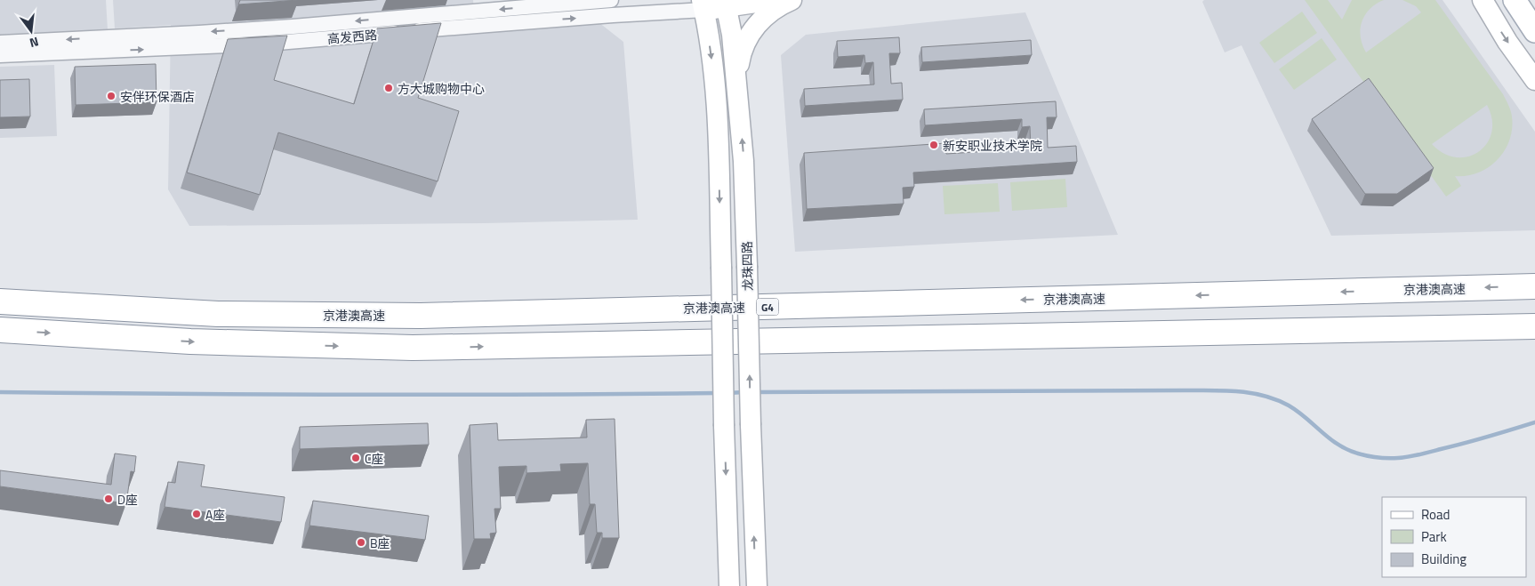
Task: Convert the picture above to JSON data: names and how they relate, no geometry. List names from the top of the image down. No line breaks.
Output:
{"streets":{"highway":["京港澳高速","G4"],"main road":["龙珠四路"],"street":["高发西路"]},"places":["方大城购物中心","安伴环保酒店","新安职业技术学院","C座","D座","A座","B座"],"legend":["Road","Park","Building"],"north":"bottom"}
